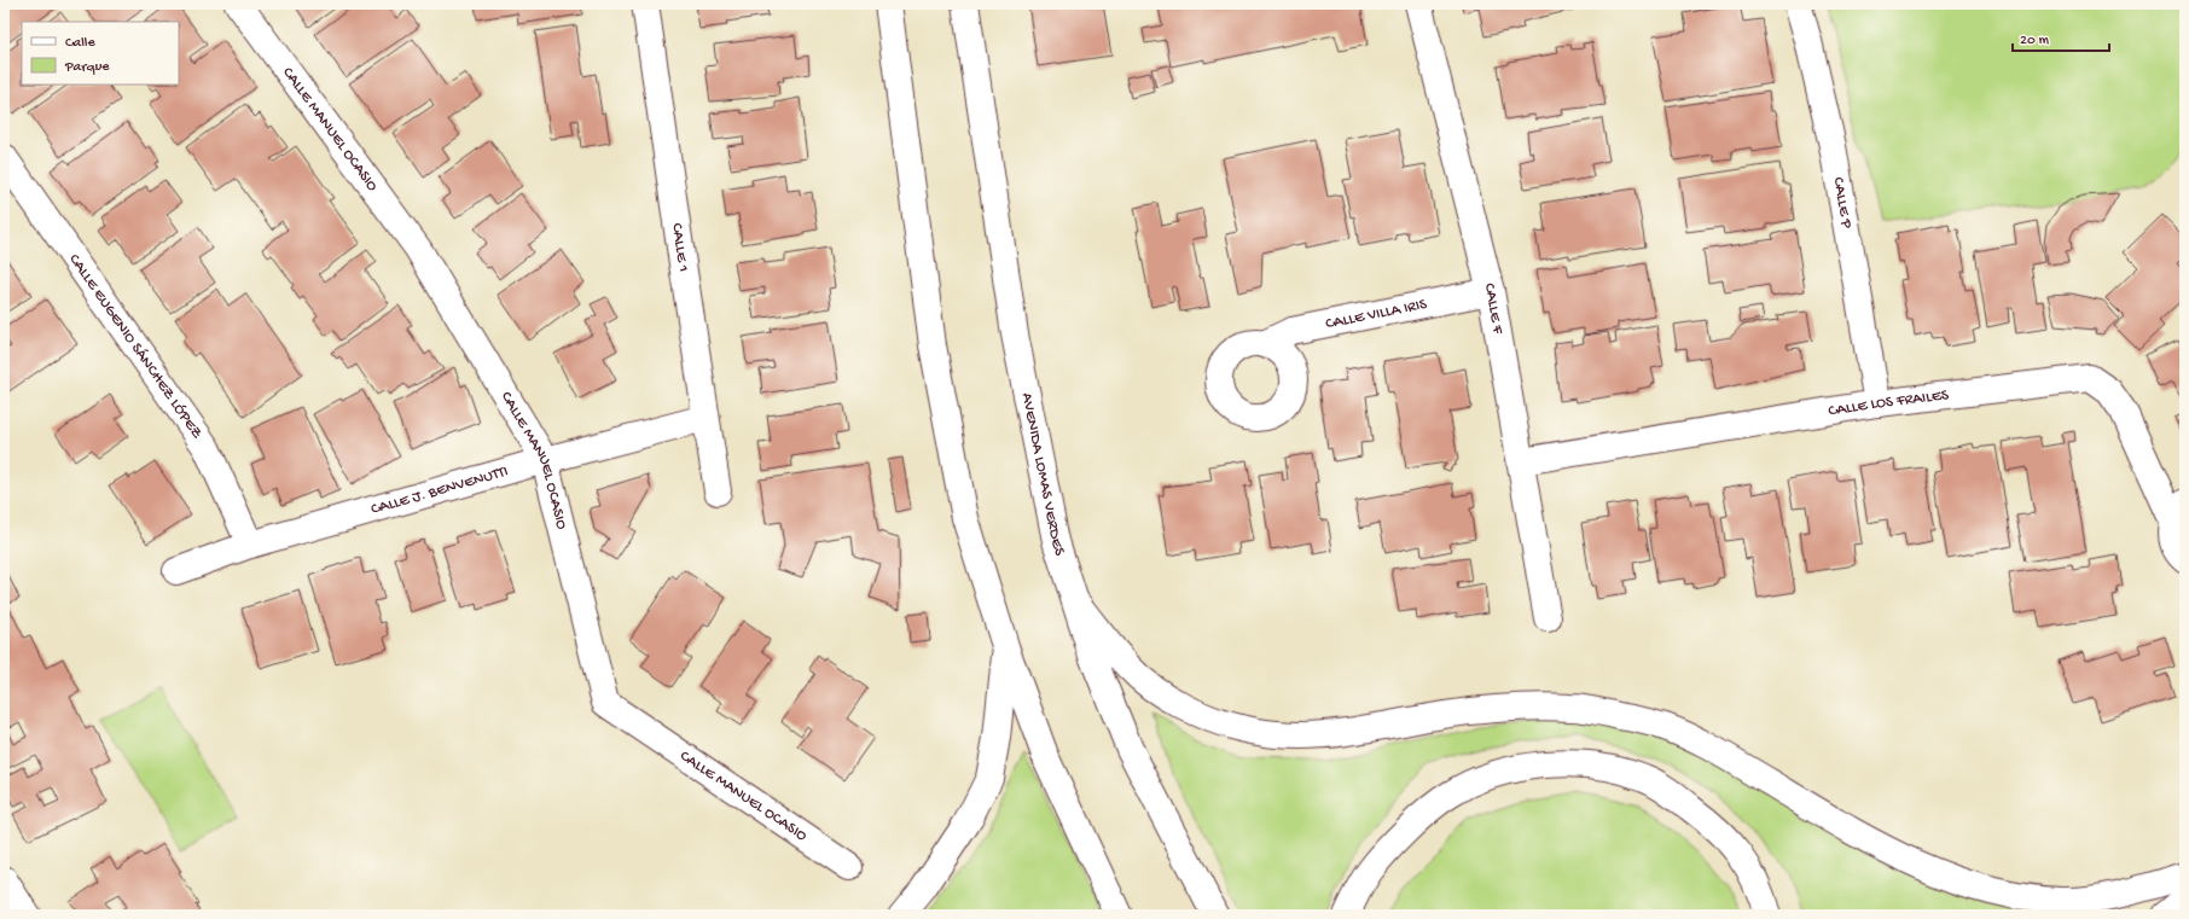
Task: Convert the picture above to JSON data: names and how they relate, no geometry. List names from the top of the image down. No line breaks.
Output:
{"streets":{"main road":["CALLE MANUEL OCASIO","CALLE P","CALLE 1","CALLE F","CALLE VILLA IRIS","CALLE EUGENIO SÁNCHEZ LÓPEZ","CALLE LOS FRAILES","AVENIDA LOMAS VERDES","CALLE J. BENVENUTTI"]},"crossings":[["CALLE MANUEL OCASIO","CALLE J. BENVENUTTI"],["CALLE P","CALLE LOS FRAILES"],["CALLE 1","CALLE J. BENVENUTTI"],["CALLE F","CALLE VILLA IRIS"],["CALLE F","CALLE LOS FRAILES"],["CALLE EUGENIO SÁNCHEZ LÓPEZ","CALLE J. BENVENUTTI"]],"legend":["Calle","Parque"],"scale_bar":"20 m"}
